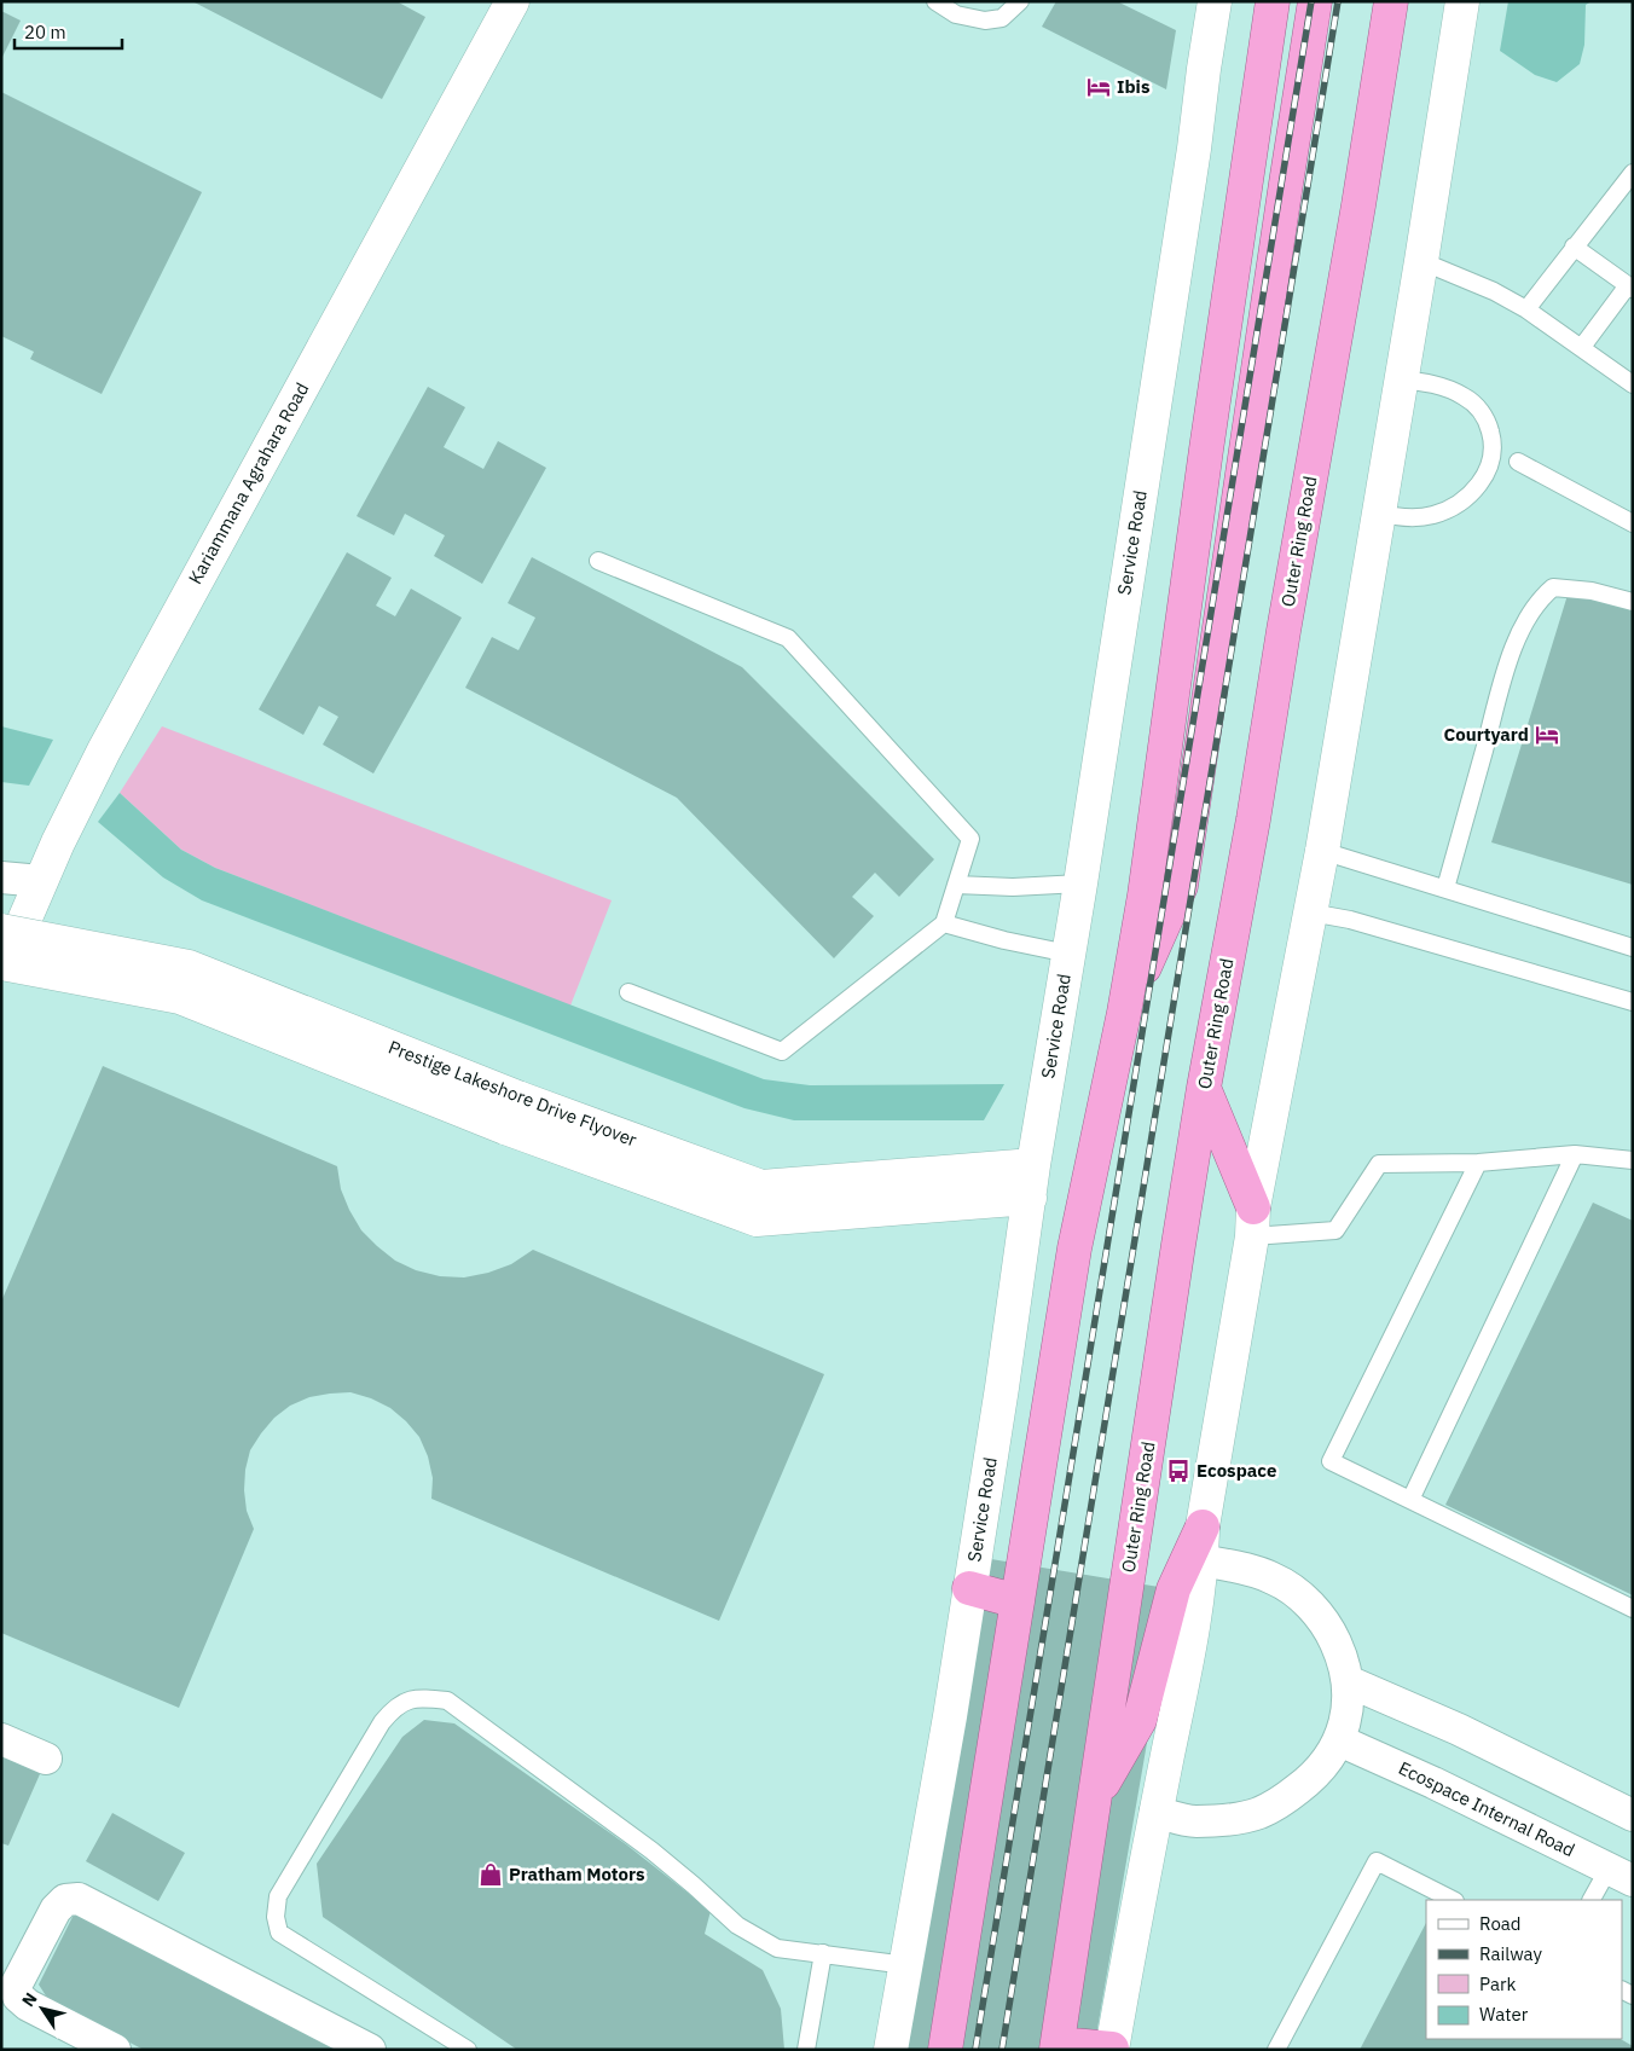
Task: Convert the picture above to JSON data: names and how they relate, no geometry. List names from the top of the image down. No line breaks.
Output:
{"streets":{"highway":["Outer Ring Road"],"street":["Kariammana Agrahara Road","Service Road","Prestige Lakeshore Drive Flyover","Ecospace Internal Road"]},"crossings":[["Service Road","Prestige Lakeshore Drive Flyover"]],"places":{"hotel":["Ibis","Courtyard"],"bus stop":["Ecospace"],"shop":["Pratham Motors"]},"legend":["Road","Railway","Park","Water"],"scale_bar":"20 m","north":"top left"}
